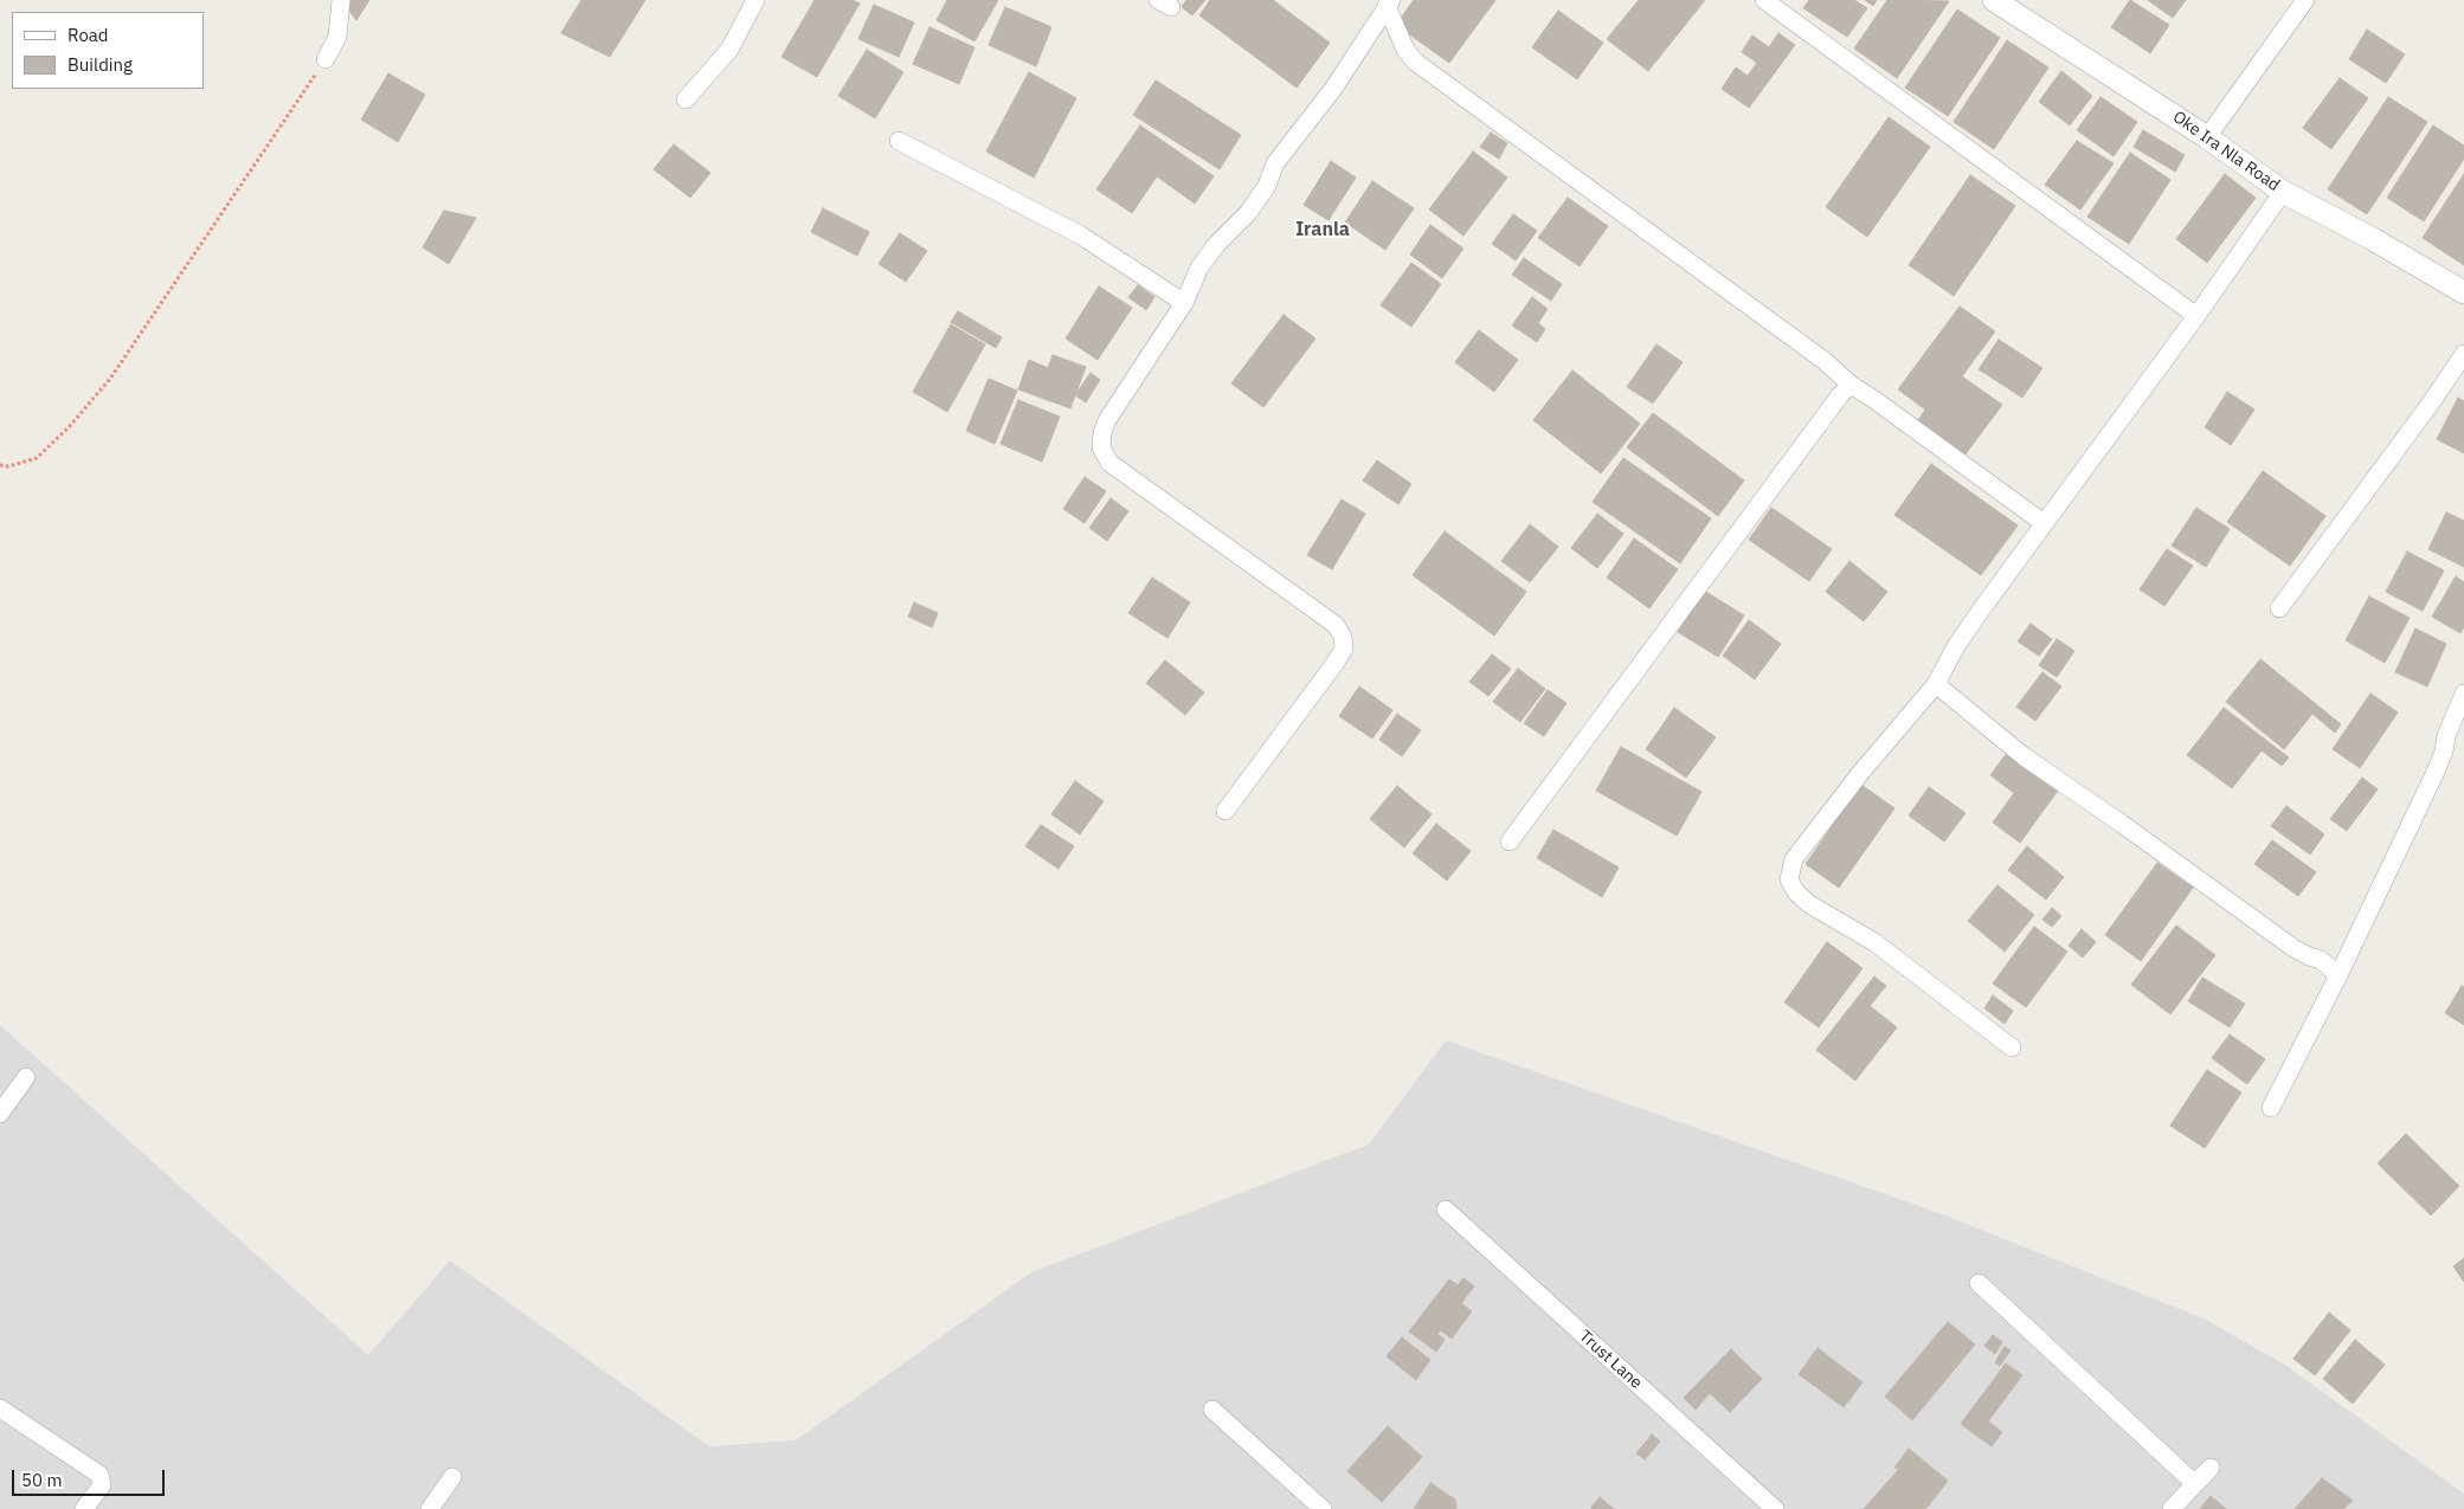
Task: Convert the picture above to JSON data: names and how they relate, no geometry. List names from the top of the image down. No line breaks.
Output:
{"streets":{"street":["Oke Ira Nla Road","Trust Lane"]},"districts":["Iranla"],"legend":["Road","Building"],"scale_bar":"50 m"}
